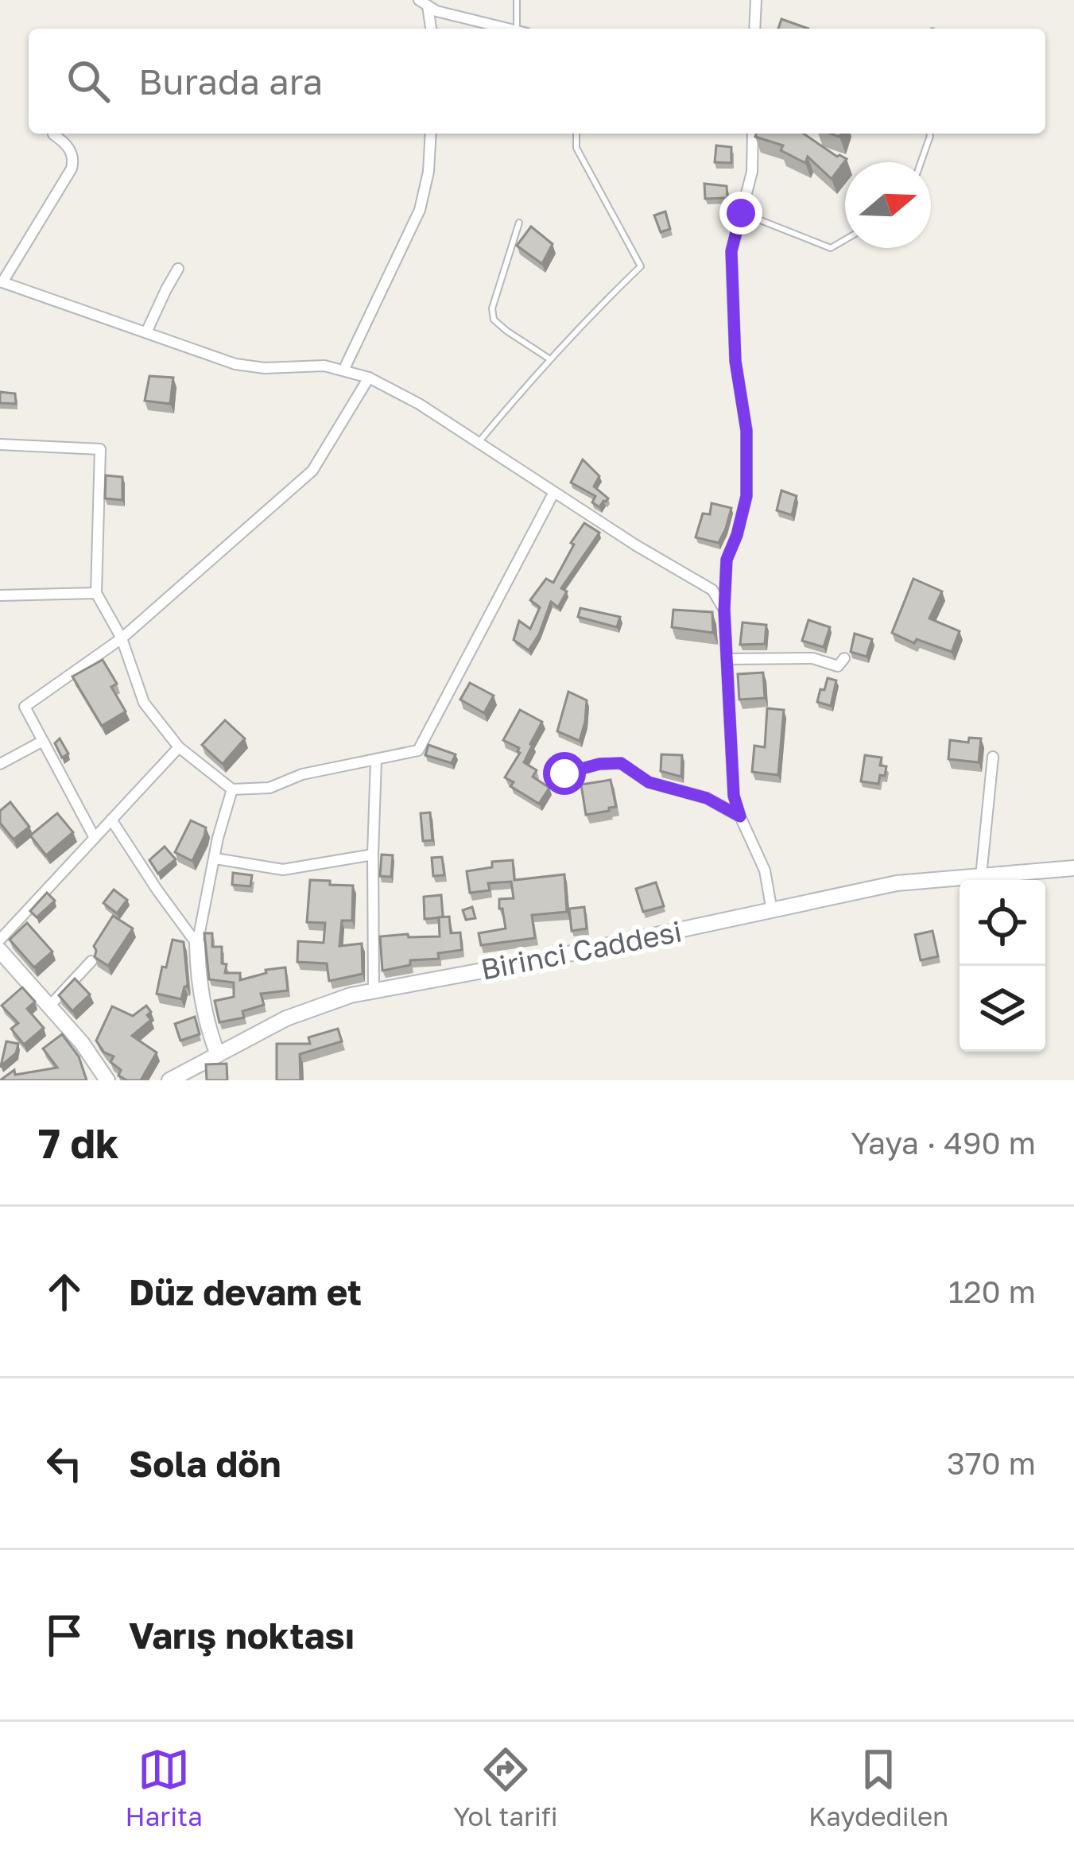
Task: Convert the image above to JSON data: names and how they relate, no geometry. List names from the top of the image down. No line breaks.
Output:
{"streets":{"street":["Birinci Caddesi"]},"north":"right","page":{"search":"Burada ara","heading":["7 dk","Yaya · 490 m"],"list":[["Düz devam et","120 m"],["Sola dön","370 m"],"Varış noktası"],"nav":["Harita","Yol tarifi","Kaydedilen"]}}
